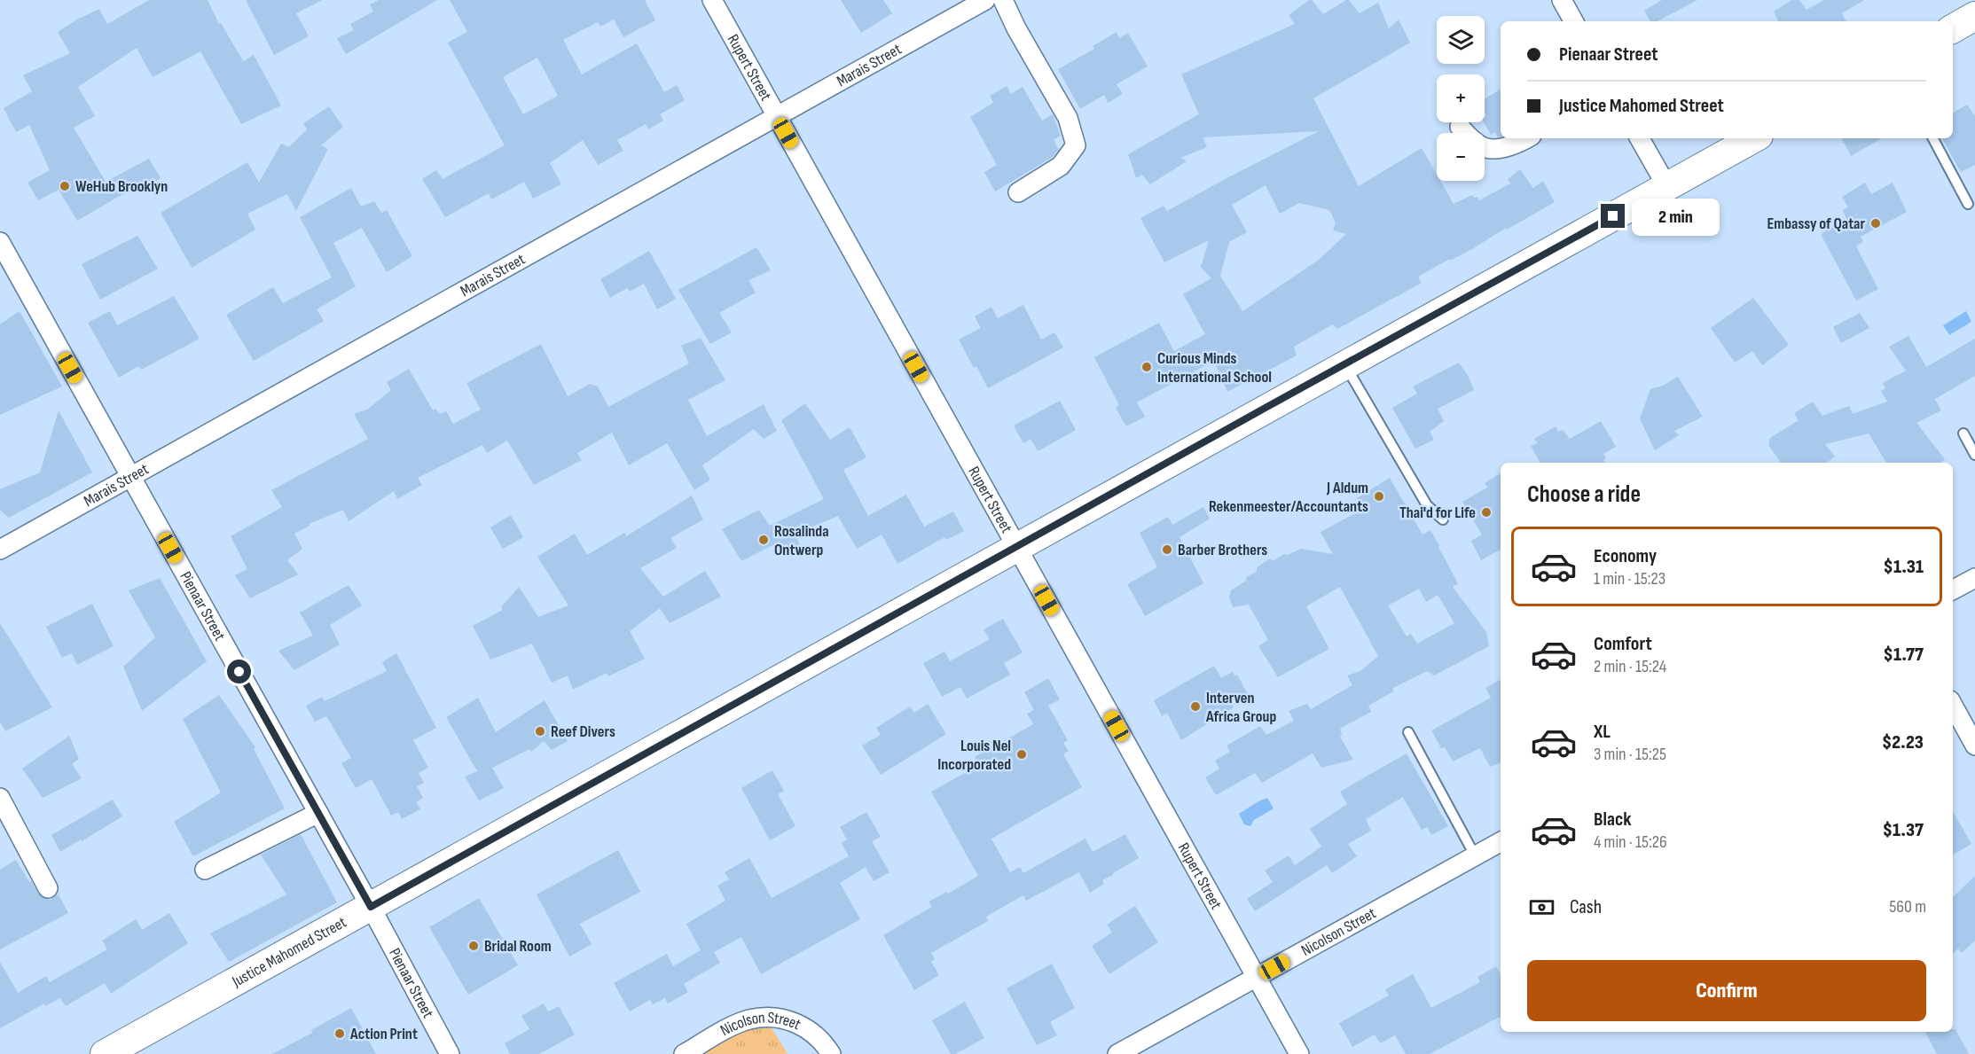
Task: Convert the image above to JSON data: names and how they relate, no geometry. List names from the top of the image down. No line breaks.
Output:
{"streets":{"main road":["Justice Mahomed Street"],"street":["Marais Street","Rupert Street","Pienaar Street","Nicolson Street"]},"crossings":[["Marais Street","Rupert Street"],["Marais Street","Pienaar Street"],["Rupert Street","Nicolson Street"],["Rupert Street","Justice Mahomed Street"],["Pienaar Street","Justice Mahomed Street"]],"places":["WeHub Brooklyn","Embassy of Qatar","Curious Minds International School","J Aldum Rekenmeester/Accountants","Thai'd for Life","Rosalinda Ontwerp","Barber Brothers","Interven Africa Group","Reef Divers","Louis Nel Incorporated","Bridal Room","Action Print"],"page":{"map_buttons":["+","−"],"banner":["Pienaar Street","Justice Mahomed Street"],"bubble":"2 min","heading":"Choose a ride","list":[{"name":"Economy","note":"1 min · 15:23","value":"$1.31"},{"name":"Comfort","note":"2 min · 15:24","value":"$1.77"},{"name":"XL","note":"3 min · 15:25","value":"$2.23"},{"name":"Black","note":"4 min · 15:26","value":"$1.37"}],"pay":["Cash","560 m"],"buttons":"Confirm"}}
